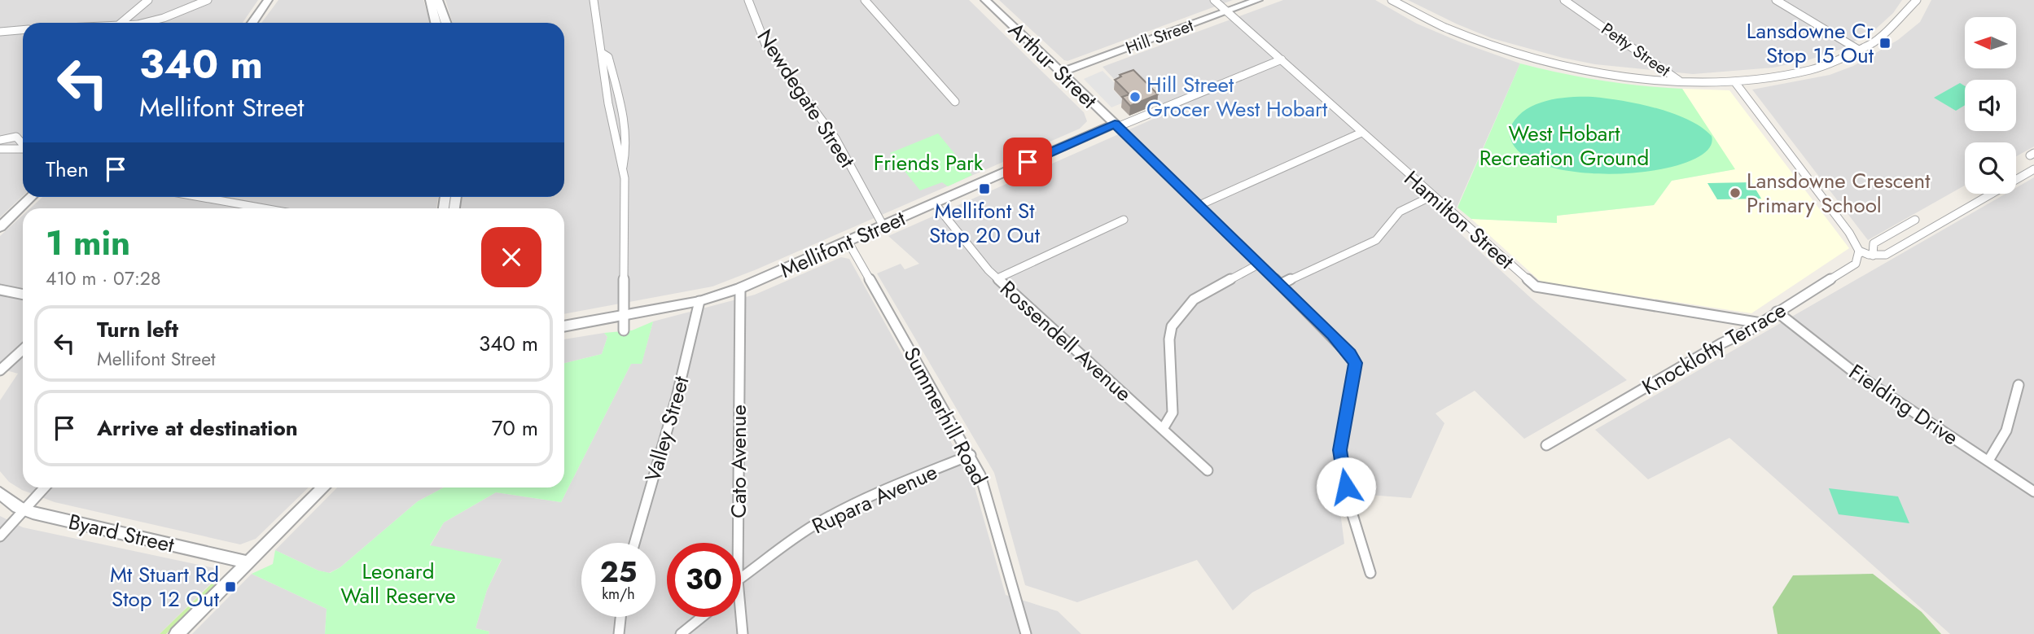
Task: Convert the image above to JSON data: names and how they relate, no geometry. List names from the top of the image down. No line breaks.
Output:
{"streets":{"street":["Hill Street","Petty Street","Arthur Street","Newdegate Street","Hamilton Street","Mellifont Street","Rossendell Avenue","Knocklofty Terrace","Fielding Drive","Summerhill Road","Valley Street","Cato Avenue","Rupara Avenue","Byard Street"]},"crossings":[["Hill Street","Arthur Street"],["Hill Street","Hamilton Street"],["Arthur Street","Mellifont Street"],["Newdegate Street","Mellifont Street"],["Hamilton Street","Knocklofty Terrace"],["Mellifont Street","Rossendell Avenue"],["Mellifont Street","Summerhill Road"],["Mellifont Street","Valley Street"],["Mellifont Street","Cato Avenue"],["Knocklofty Terrace","Fielding Drive"],["Summerhill Road","Rupara Avenue"]],"parks":["West Hobart Recreation Ground","Friends Park","Leonard Wall Reserve"],"places":{"transit":["Lansdowne Cr Stop 15 Out","Mellifont St Stop 20 Out","Mt Stuart Rd Stop 12 Out"],"other":["Hill Street Grocer West Hobart","Lansdowne Crescent Primary School"]},"north":"left","page":{"turn":["340 m","Mellifont Street"],"then":"Then","heading":["1 min","410 m · 07:28"],"list":[{"name":"Turn left","note":"Mellifont Street","value":"340 m"},{"name":"Arrive at destination","value":"70 m"}],"speed":"25 km/h","limit":"30"}}
